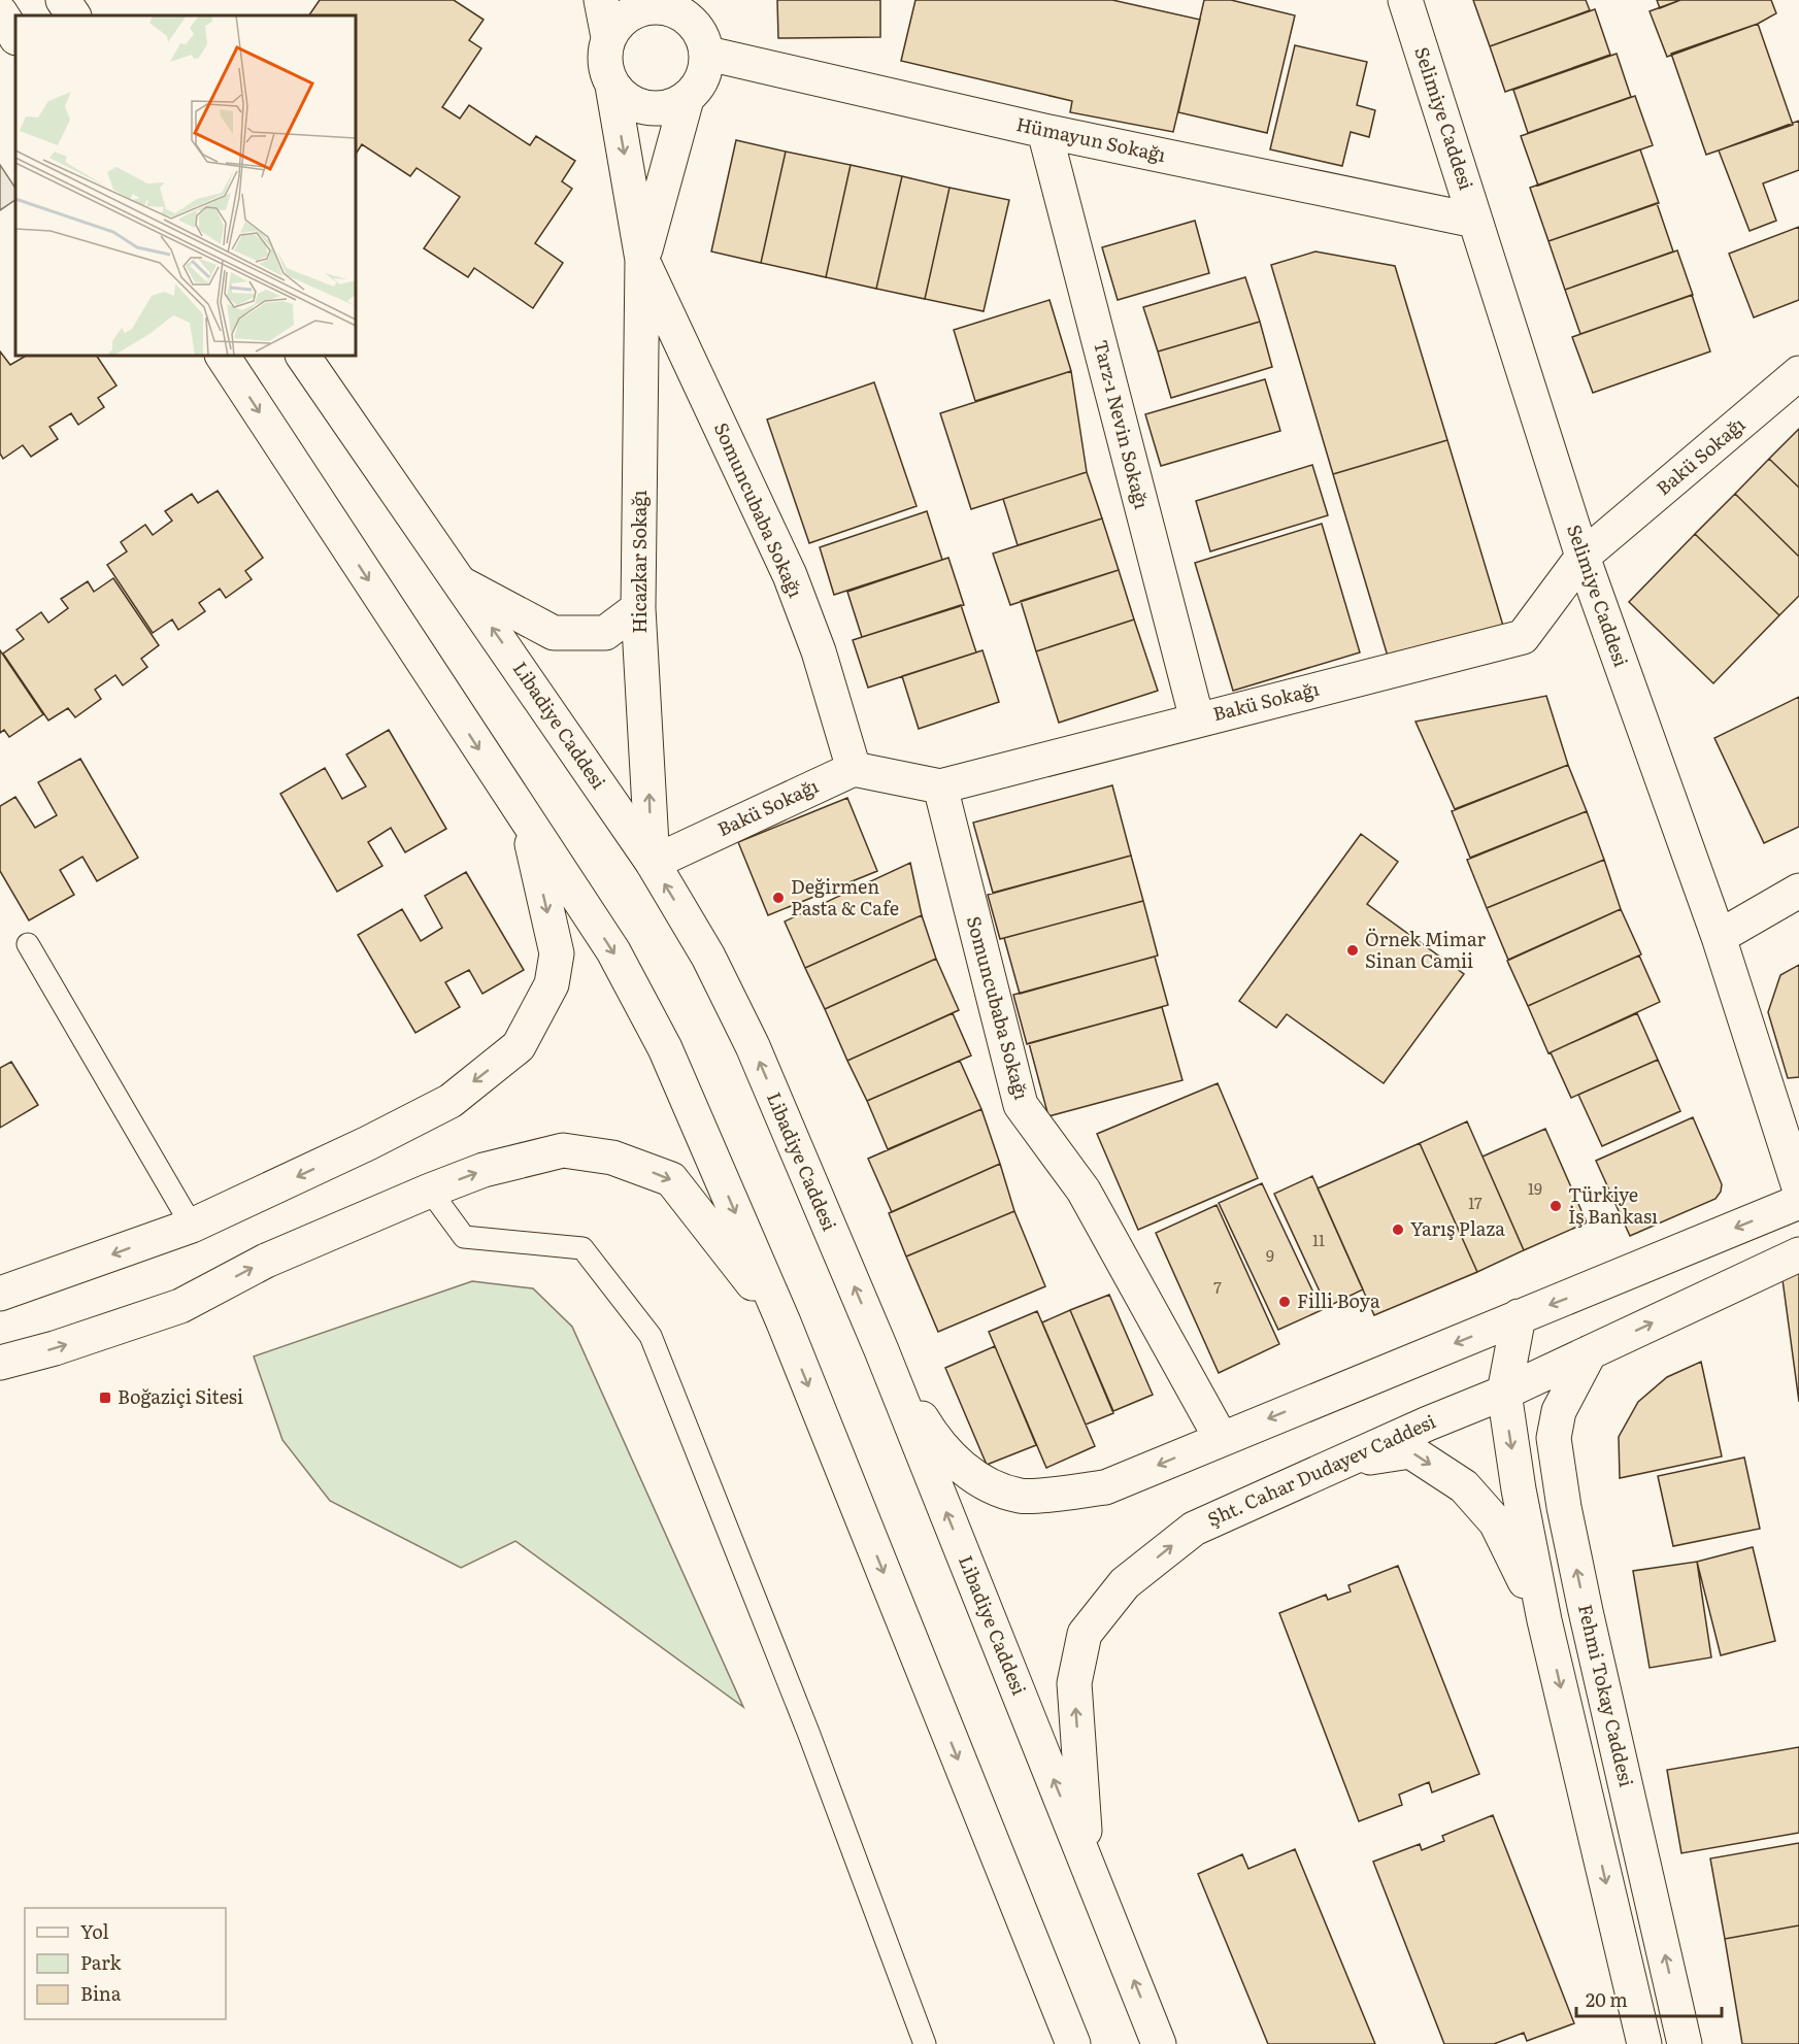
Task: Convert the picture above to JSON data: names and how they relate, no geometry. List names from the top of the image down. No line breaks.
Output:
{"streets":{"main road":["Selimiye Caddesi","Hümayun Sokağı","Tarz-ı Nevin Sokağı","Bakü Sokağı","Somuncubaba Sokağı","Hicazkar Sokağı","Libadiye Caddesi","Şht. Cahar Dudayev Caddesi","Fehmi Tokay Caddesi"]},"crossings":[["Selimiye Caddesi","Hümayun Sokağı"],["Selimiye Caddesi","Bakü Sokağı"],["Hümayun Sokağı","Tarz-ı Nevin Sokağı"],["Hümayun Sokağı","Hicazkar Sokağı"],["Tarz-ı Nevin Sokağı","Bakü Sokağı"],["Bakü Sokağı","Somuncubaba Sokağı"],["Bakü Sokağı","Hicazkar Sokağı"],["Bakü Sokağı","Libadiye Caddesi"],["Somuncubaba Sokağı","Hicazkar Sokağı"],["Hicazkar Sokağı","Libadiye Caddesi"],["Libadiye Caddesi","Şht. Cahar Dudayev Caddesi"],["Şht. Cahar Dudayev Caddesi","Fehmi Tokay Caddesi"]],"places":{"other":["Değirmen Pasta & Cafe","Örnek Mimar Sinan Camii","Türkiye İş Bankası","Yarış Plaza","Filli Boya"],"transit":["Boğaziçi Sitesi"]},"house_numbers":["19","17","11","9","7"],"legend":["Yol","Park","Bina"],"scale_bar":"20 m"}
